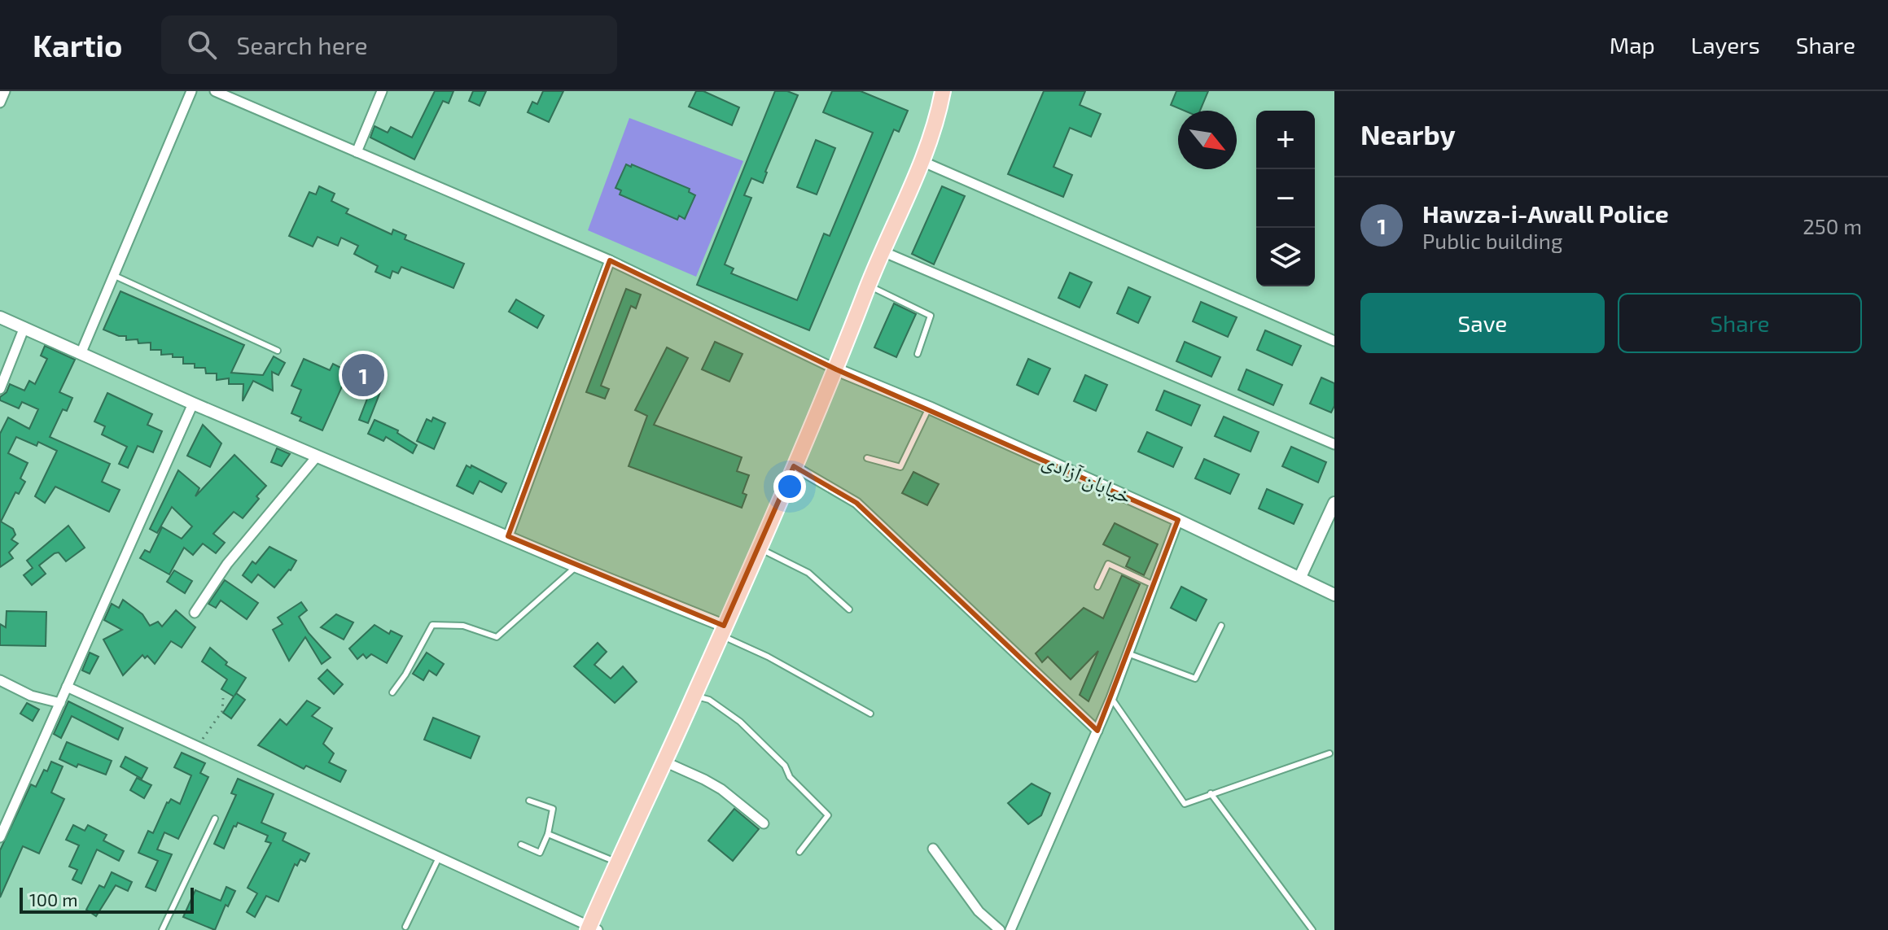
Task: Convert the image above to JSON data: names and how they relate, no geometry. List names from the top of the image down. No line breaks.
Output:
{"streets":{"street":["خیابان آزادی"]},"scale_bar":"100 m","north":"bottom right","page":{"header":"Kartio","search":"Search here","nav":["Map","Layers","Share"],"heading":"Nearby","map_buttons":["+","−"],"list":[{"mark":"1","name":"Hawza-i-Awall Police","note":"Public building","value":"250 m"}],"buttons":["Save","Share"],"pins":"1","scale":"100 m"}}
